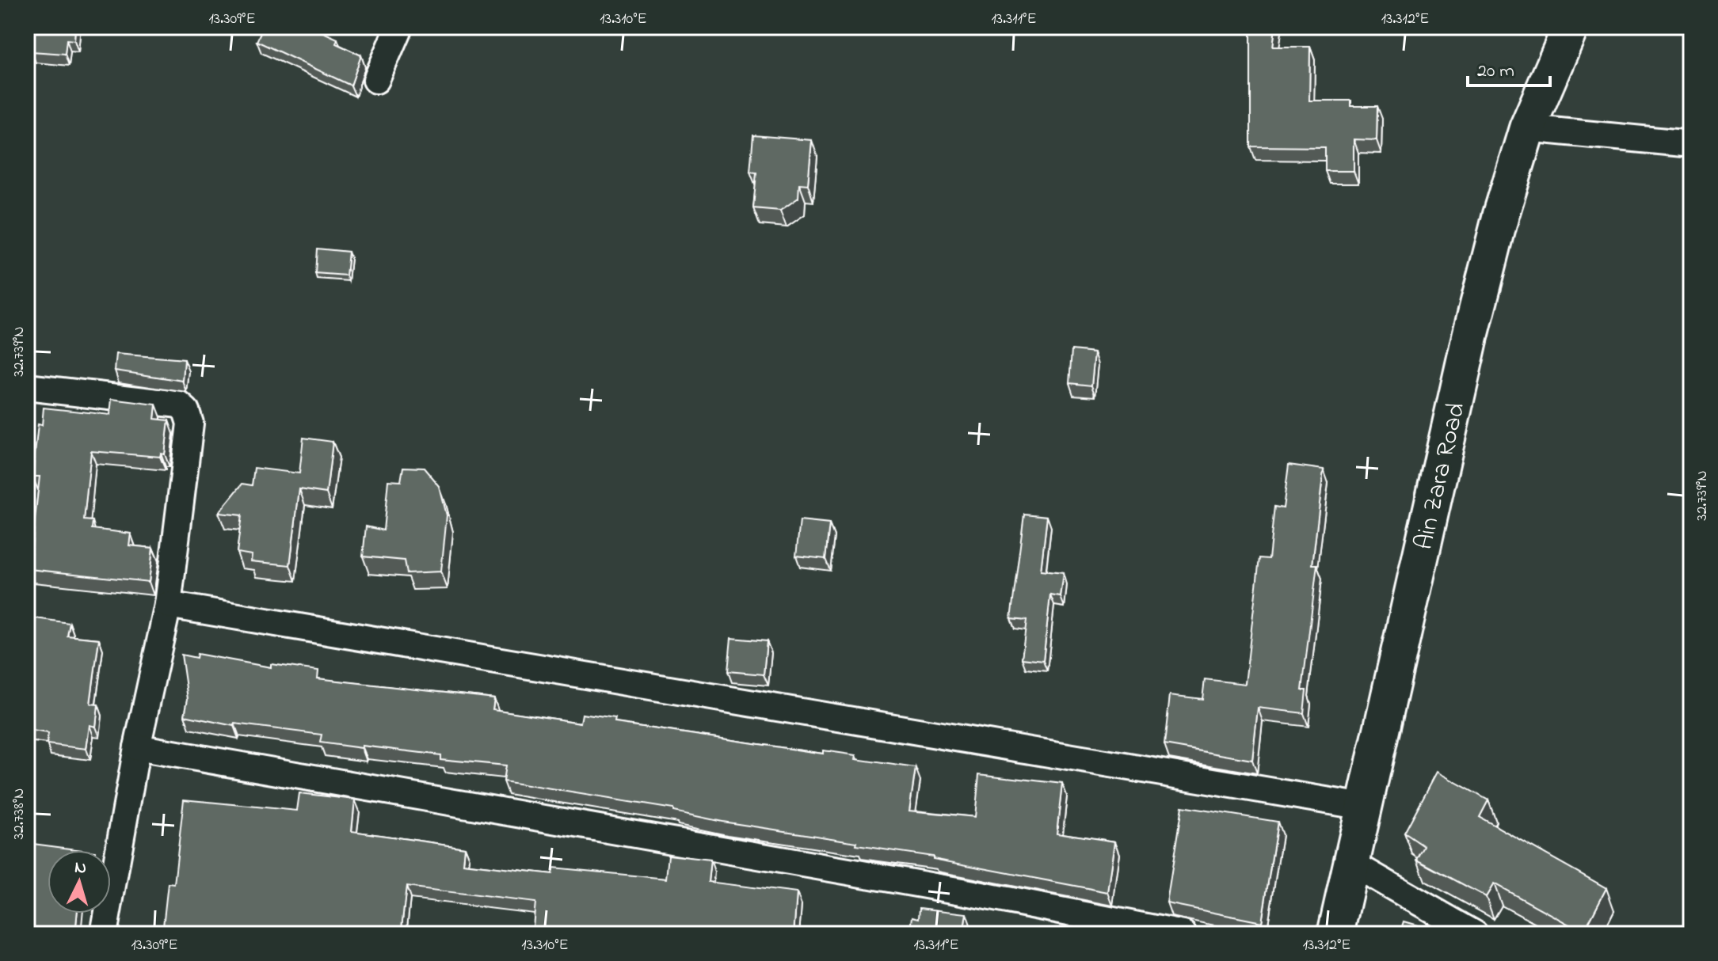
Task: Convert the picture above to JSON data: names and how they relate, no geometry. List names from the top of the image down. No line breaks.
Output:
{"streets":{"main road":["Ain Zara Road"]},"scale_bar":"20 m","north":"top","coordinates":["13.309°E","13.310°E","13.311°E","13.312°E","32.739°N","32.738°N"]}
